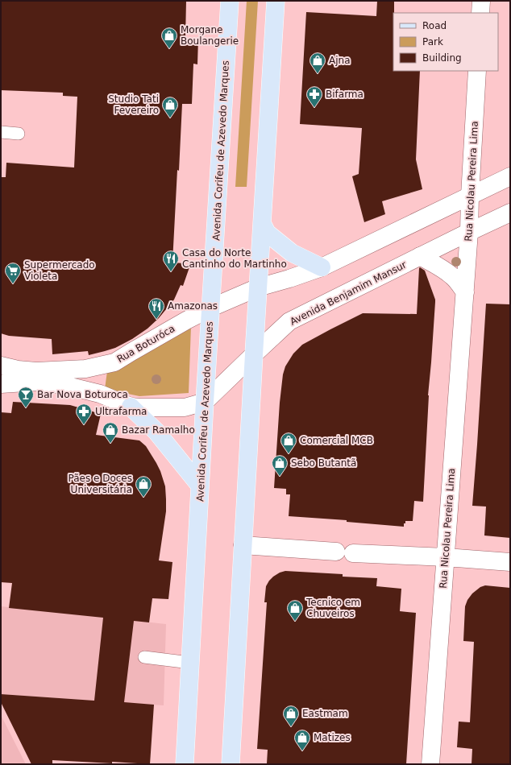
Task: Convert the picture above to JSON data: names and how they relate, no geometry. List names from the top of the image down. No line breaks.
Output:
{"streets":{"main road":["Avenida Corifeu de Azevedo Marques"],"street":["Rua Nicolau Pereira Lima","Avenida Benjamim Mansur","Rua Boturóca"]},"crossings":[["Avenida Corifeu de Azevedo Marques","Avenida Benjamim Mansur"],["Avenida Corifeu de Azevedo Marques","Rua Boturóca"],["Rua Nicolau Pereira Lima","Avenida Benjamim Mansur"],["Avenida Benjamim Mansur","Rua Boturóca"]],"places":{"shop":["Morgane Boulangerie","Ajna","Studio Tati Fevereiro","Bazar Ramalho","Comercial MCB","Sebo Butantã","Pães e Doces Universitária","Tecnico em Chuveiros","Eastmam","Matizes"],"pharmacy":["Bifarma","Ultrafarma"],"restaurant":["Casa do Norte Cantinho do Martinho","Amazonas"],"supermarket":["Supermercado Violeta"],"bar":["Bar Nova Boturoca"]},"legend":["Road","Park","Building"]}
